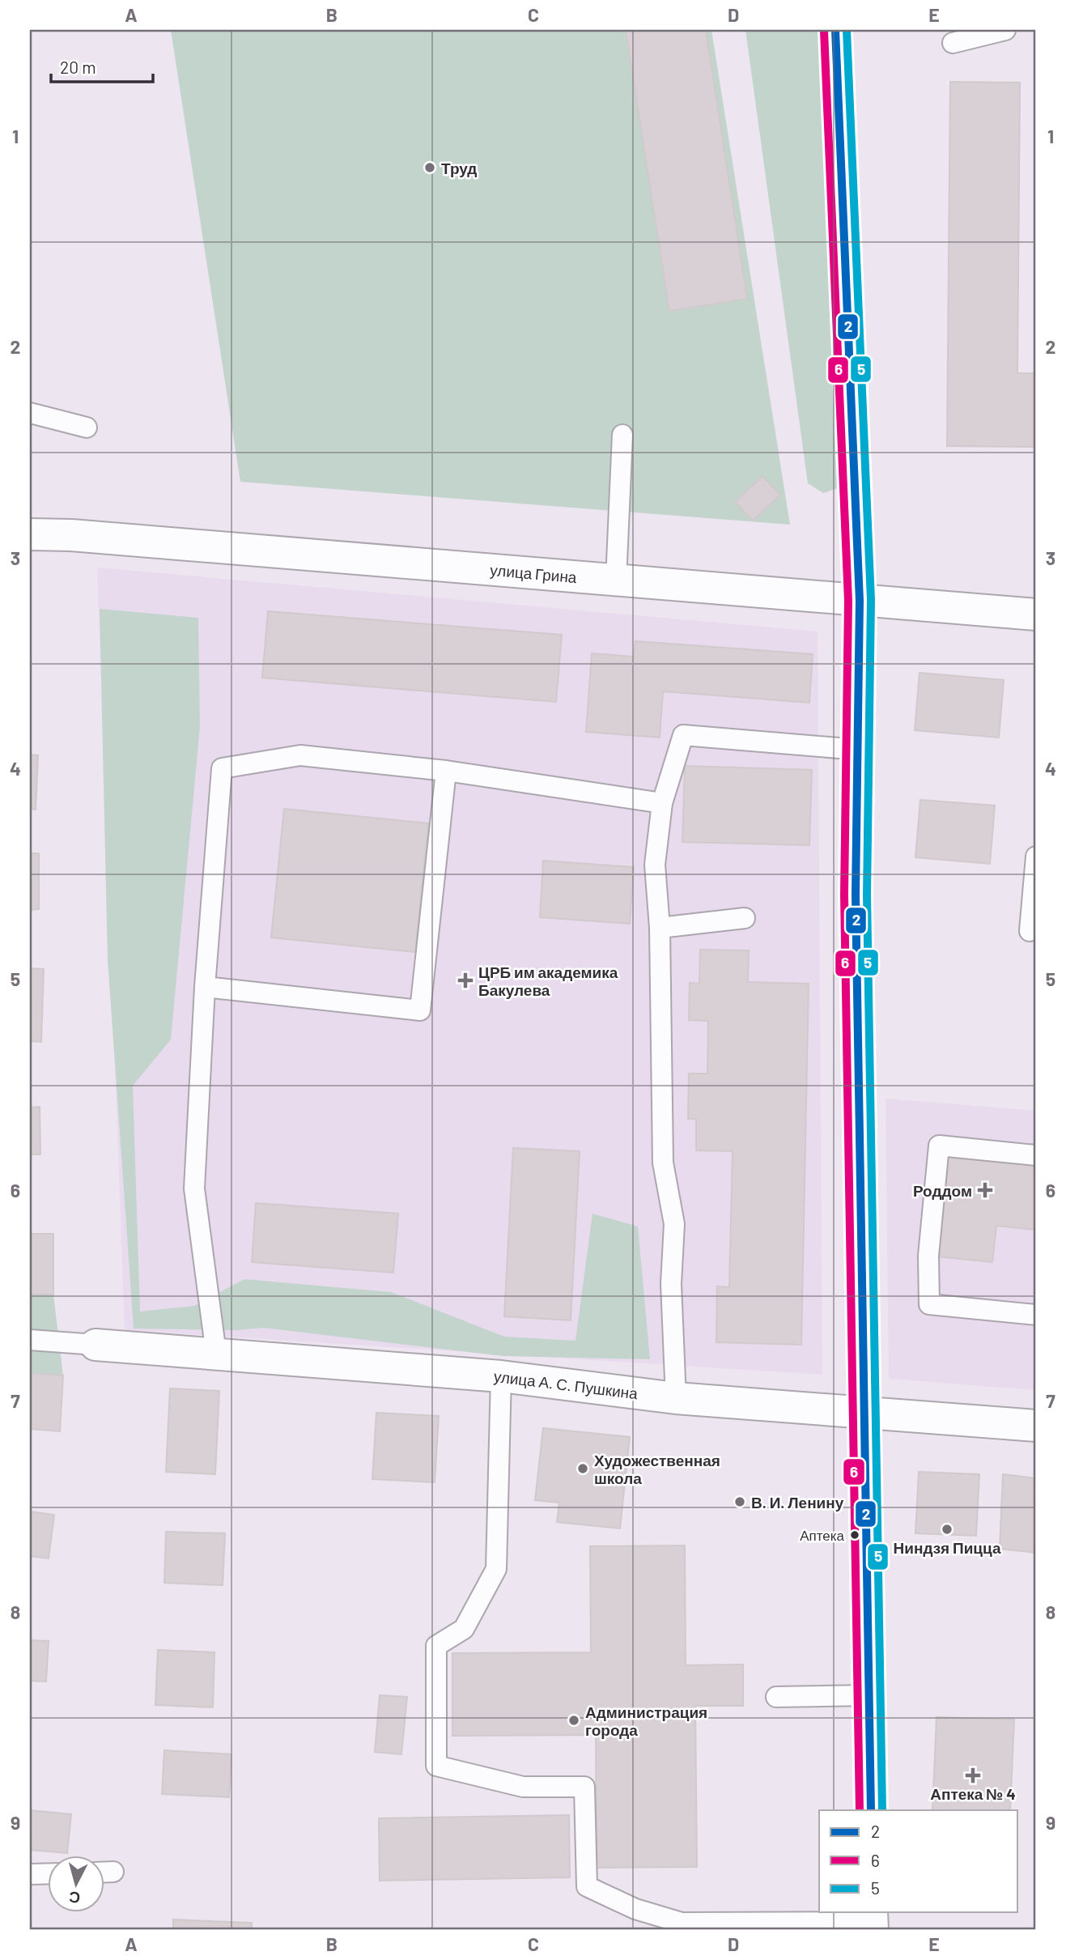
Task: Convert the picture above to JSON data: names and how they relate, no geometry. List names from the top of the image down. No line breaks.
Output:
{"streets":{"main road":["улица Грина","улица А. С. Пушкина"]},"places":{"other":["Труд","Художественная школа","В. И. Ленину","Ниндзя Пицца","Аптека","Администрация города"],"health":["ЦРБ им академика Бакулева","Роддом","Аптека № 4"]},"lines":["transit line 2","transit line 5","transit line 6"],"legend":["2","6","5"],"scale_bar":"20 m","north":"bottom","grid":{"columns":["A","B","C","D","E"],"rows":["1","2","3","4","5","6","7","8","9"]}}
